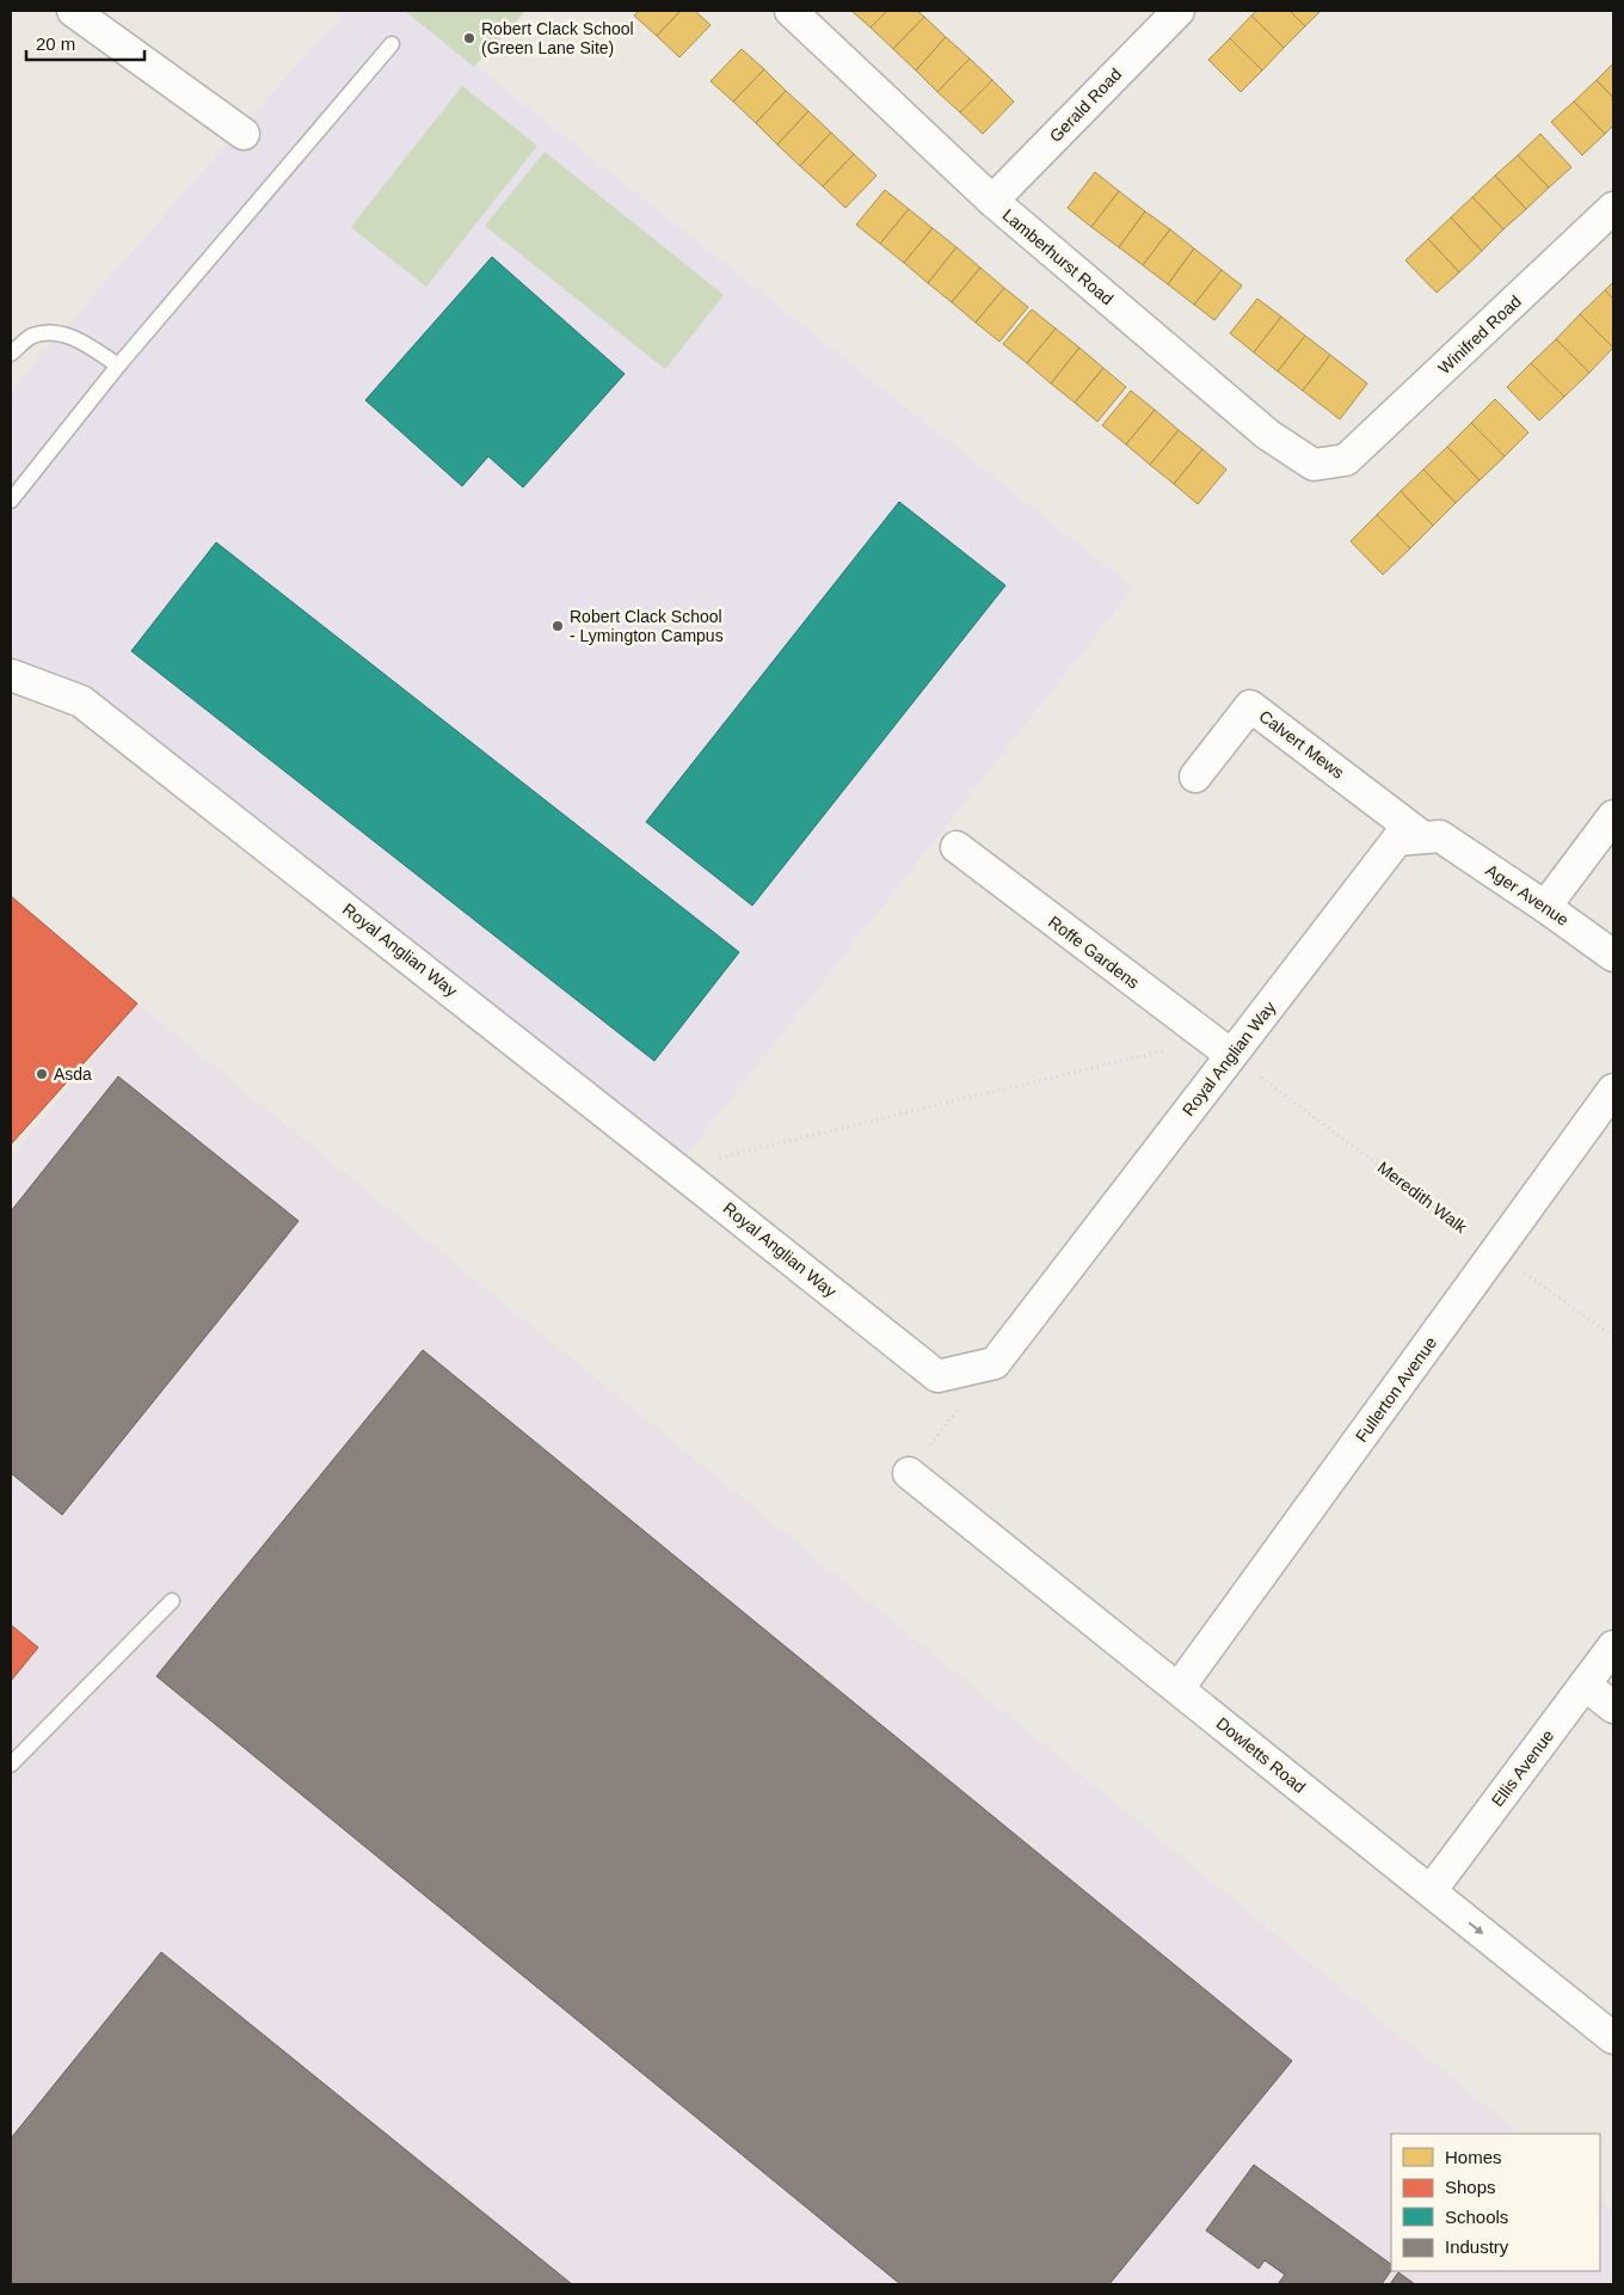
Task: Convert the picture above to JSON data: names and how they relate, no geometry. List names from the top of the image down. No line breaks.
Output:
{"streets":{"street":["Gerald Road","Lamberhurst Road","Winifred Road","Calvert Mews","Ager Avenue","Royal Anglian Way","Roffe Gardens","Fullerton Avenue","Dowletts Road","Ellis Avenue"],"path":["Meredith Walk"]},"crossings":[["Gerald Road","Lamberhurst Road"],["Lamberhurst Road","Winifred Road"],["Calvert Mews","Ager Avenue"],["Calvert Mews","Royal Anglian Way"],["Ager Avenue","Royal Anglian Way"],["Royal Anglian Way","Roffe Gardens"],["Royal Anglian Way","Meredith Walk"],["Roffe Gardens","Meredith Walk"],["Meredith Walk","Fullerton Avenue"],["Fullerton Avenue","Dowletts Road"],["Dowletts Road","Ellis Avenue"]],"places":["Robert Clack School (Green Lane Site)","Robert Clack School - Lymington Campus","Asda"],"legend":["Homes","Shops","Schools","Industry"],"scale_bar":"20 m"}
